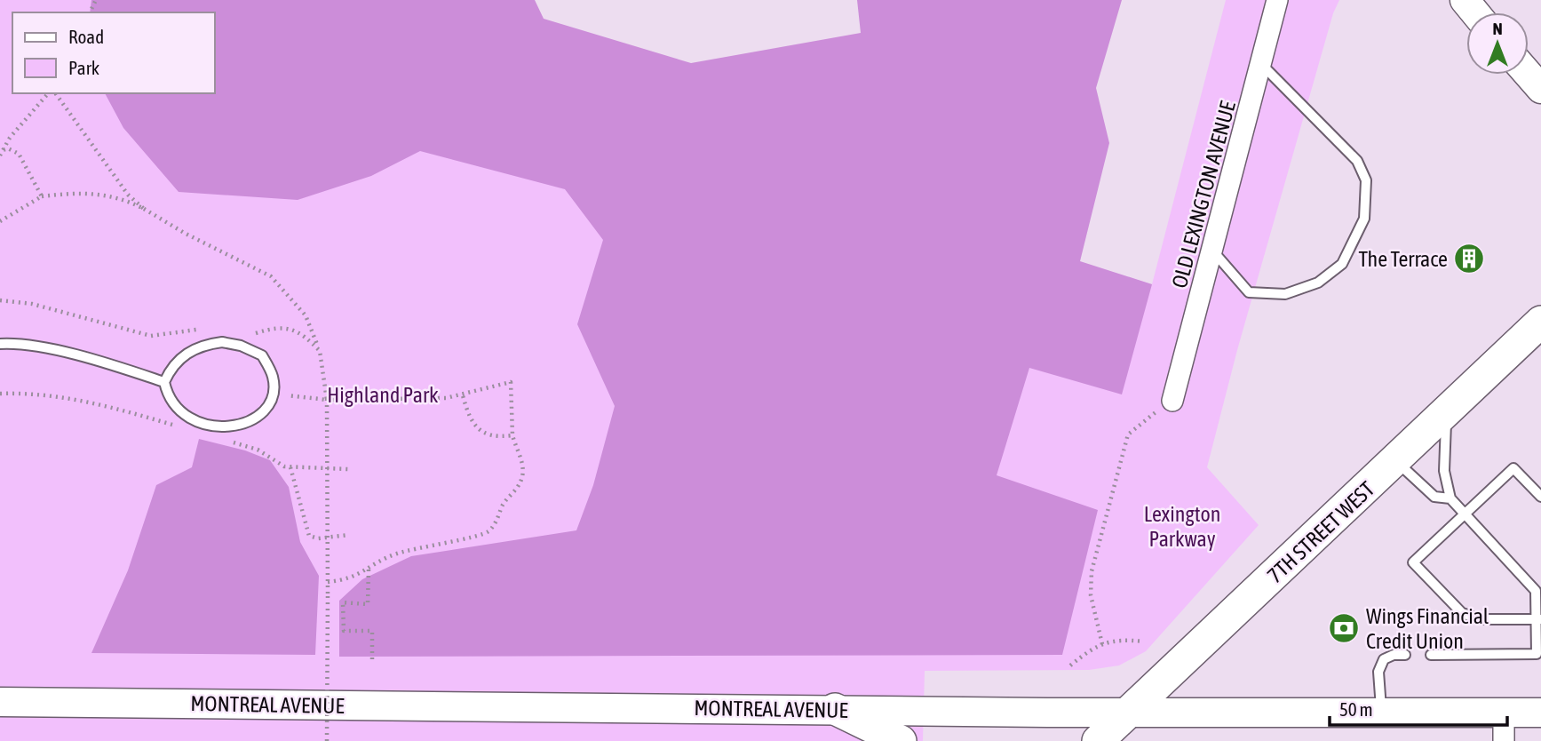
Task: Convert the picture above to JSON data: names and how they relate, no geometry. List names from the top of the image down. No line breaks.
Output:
{"streets":{"main road":["7TH STREET WEST","MONTREAL AVENUE"],"street":["OLD LEXINGTON AVENUE"]},"crossings":[["7TH STREET WEST","MONTREAL AVENUE"]],"parks":["Highland Park","Lexington Parkway"],"places":{"building":["The Terrace"],"bank":["Wings Financial Credit Union"]},"legend":["Road","Park"],"scale_bar":"50 m","north":"top"}
